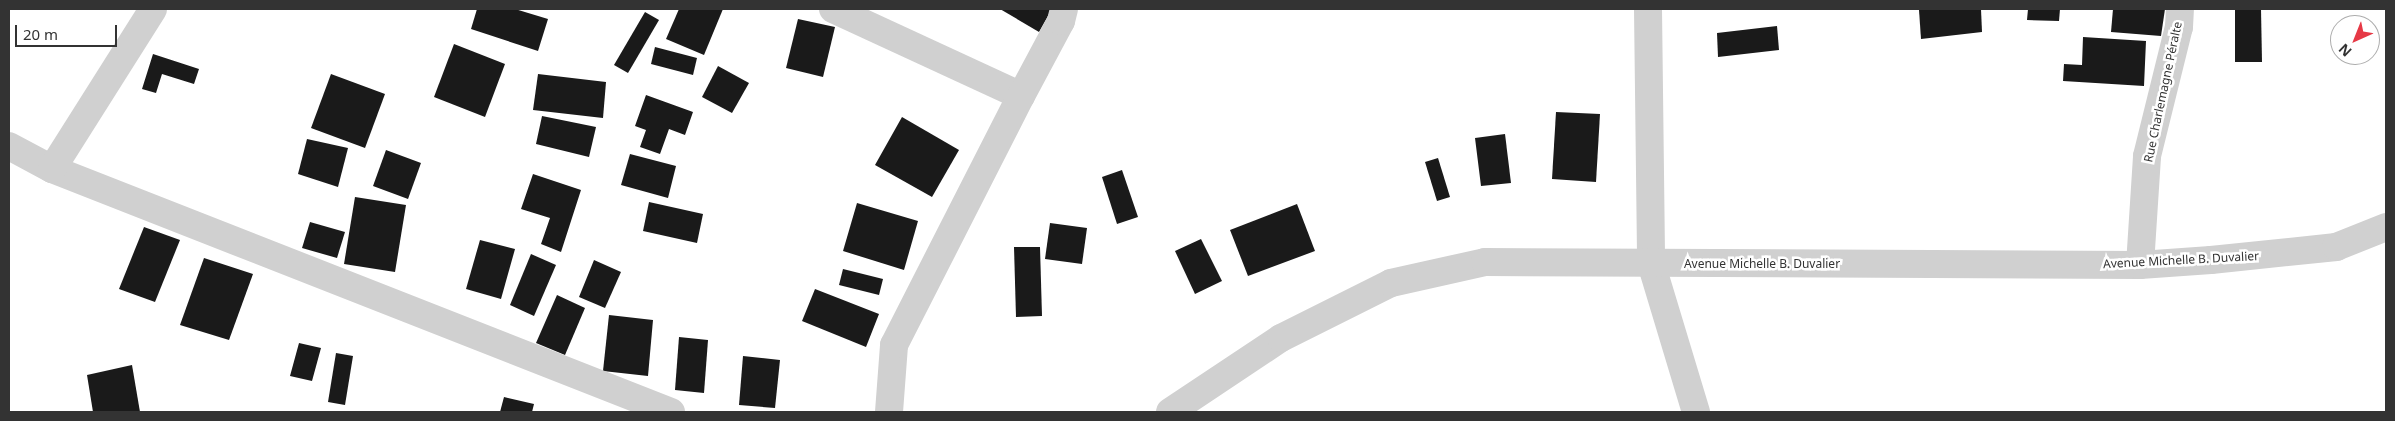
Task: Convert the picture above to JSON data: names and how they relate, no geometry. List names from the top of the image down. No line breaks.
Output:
{"streets":{"street":["Rue Charlemagne Péralte","Avenue Michelle B. Duvalier"]},"crossings":[["Rue Charlemagne Péralte","Avenue Michelle B. Duvalier"]],"scale_bar":"20 m","north":"bottom left"}
